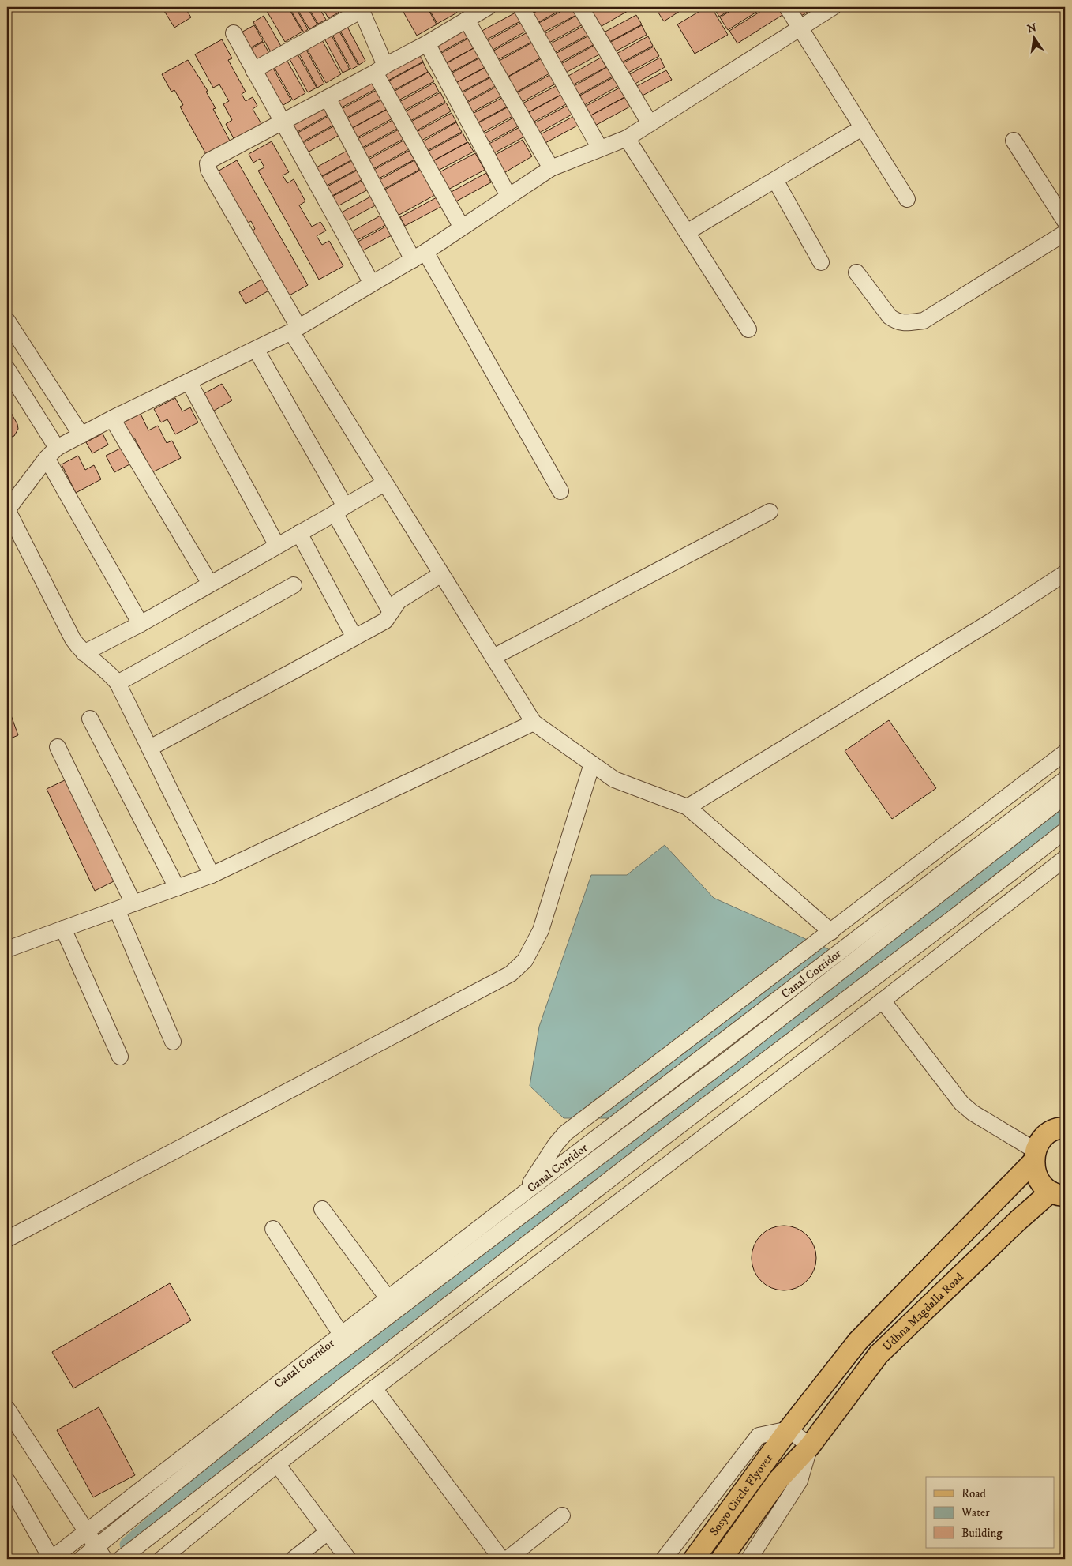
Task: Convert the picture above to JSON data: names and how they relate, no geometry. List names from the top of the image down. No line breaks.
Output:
{"streets":{"main road":["Udhna Magdalla Road","Sosyo Circle Flyover"],"street":["Canal Corridor"]},"crossings":[["Udhna Magdalla Road","Sosyo Circle Flyover"]],"legend":["Road","Water","Building"],"north":"top"}
